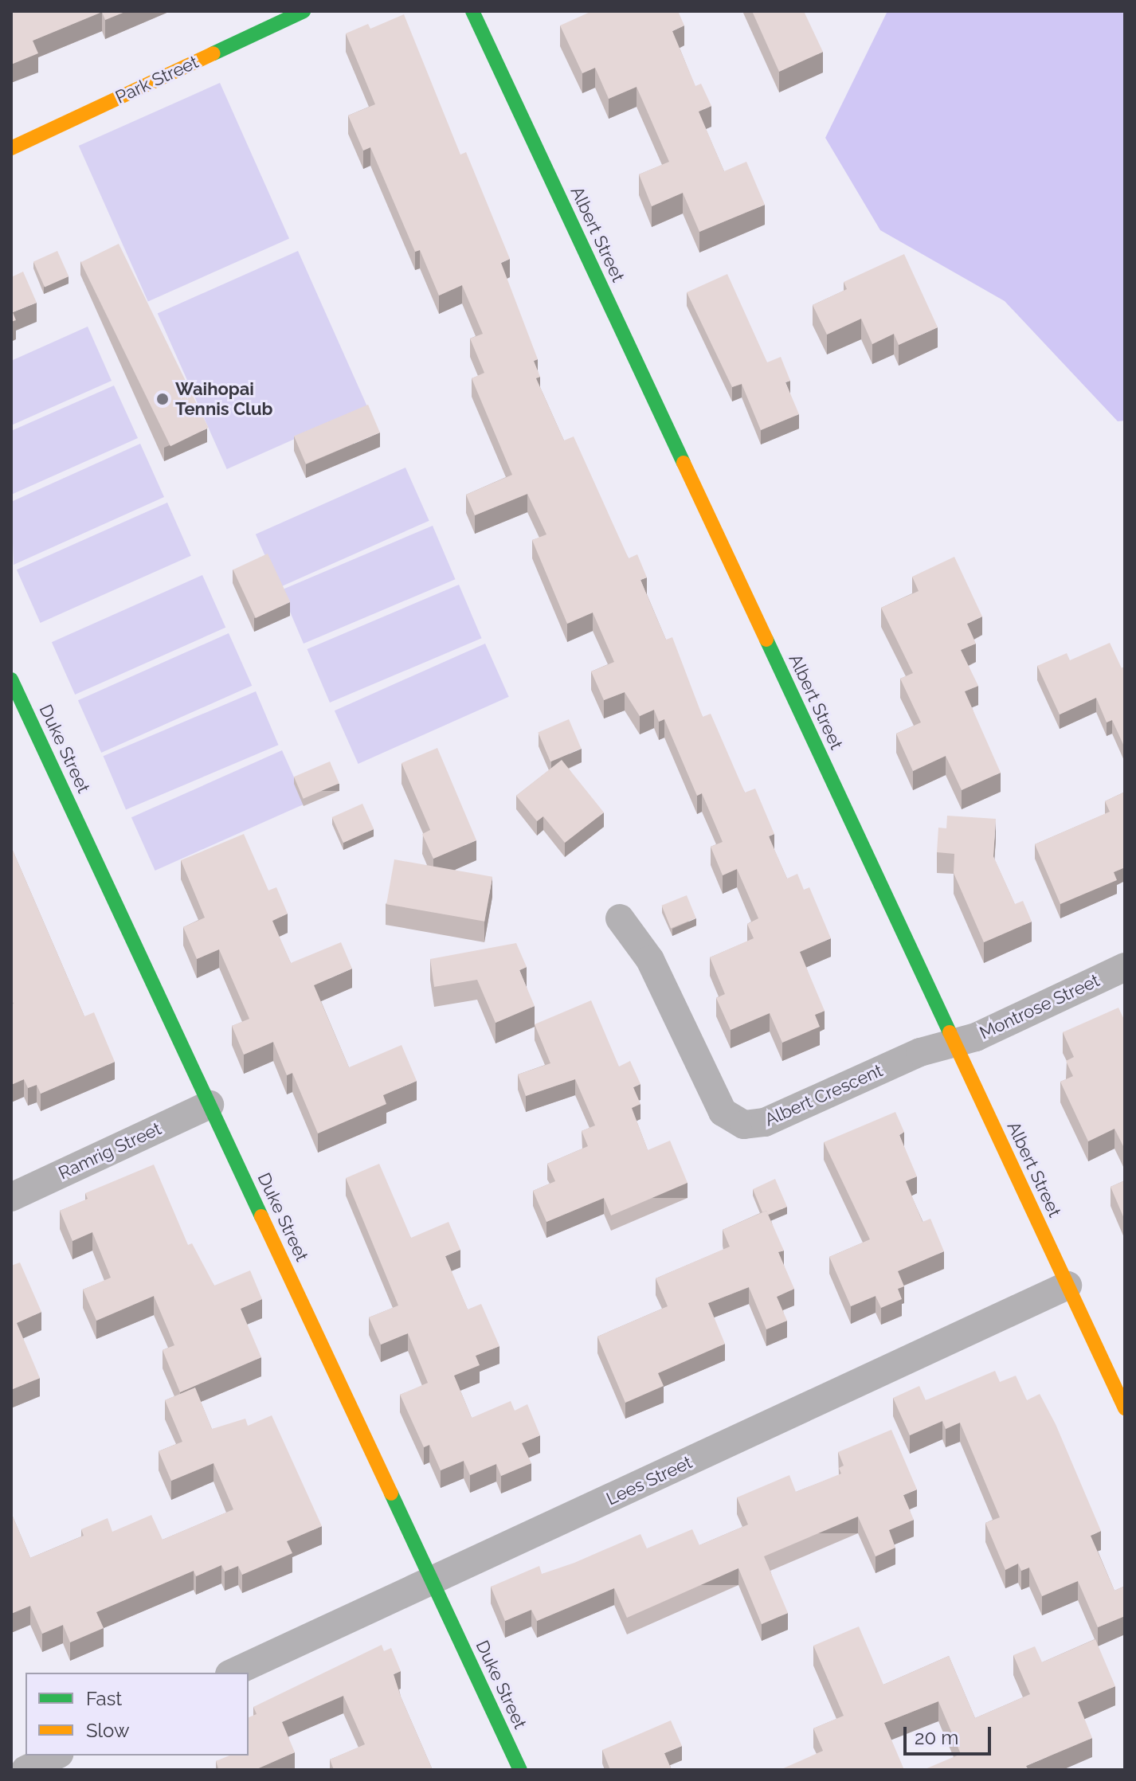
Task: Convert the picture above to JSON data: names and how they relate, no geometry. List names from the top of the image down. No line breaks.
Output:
{"streets":{"street":["Park Street","Albert Street","Duke Street","Montrose Street","Albert Crescent","Ramrig Street","Lees Street"]},"crossings":[["Albert Street","Montrose Street"],["Albert Street","Albert Crescent"],["Albert Street","Lees Street"],["Duke Street","Ramrig Street"],["Duke Street","Lees Street"],["Montrose Street","Albert Crescent"]],"places":["Waihopai Tennis Club"],"legend":["Fast","Slow"],"scale_bar":"20 m"}
